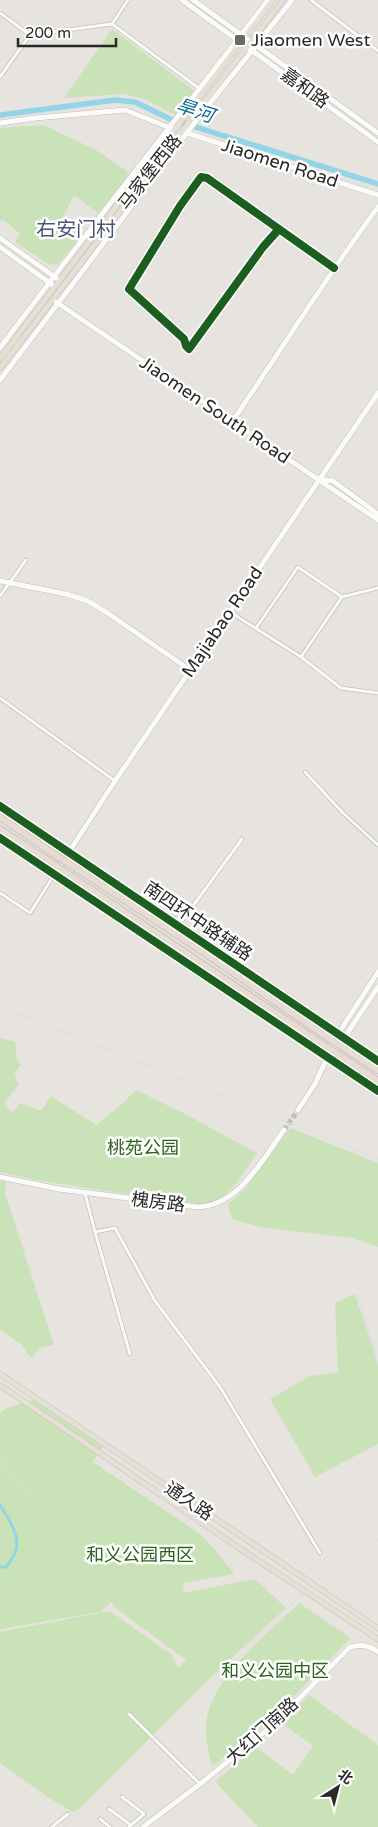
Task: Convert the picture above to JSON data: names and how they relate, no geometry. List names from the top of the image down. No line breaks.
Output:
{"streets":{"main road":["马家堡西路","通久路"],"street":["嘉和路","Jiaomen Road","Jiaomen South Road","Majiabao Road","南四环中路辅路","槐房路","大红门南路"]},"crossings":[["嘉和路","马家堡西路"],["Jiaomen Road","马家堡西路"],["马家堡西路","Jiaomen South Road"],["Jiaomen South Road","Majiabao Road"],["Majiabao Road","南四环中路辅路"]],"districts":["右安门村"],"water":["旱河"],"parks":["桃苑公园","和义公园西区","和义公园中区"],"places":{"transit":["Jiaomen West"]},"scale_bar":"200 m","north":"top right"}
